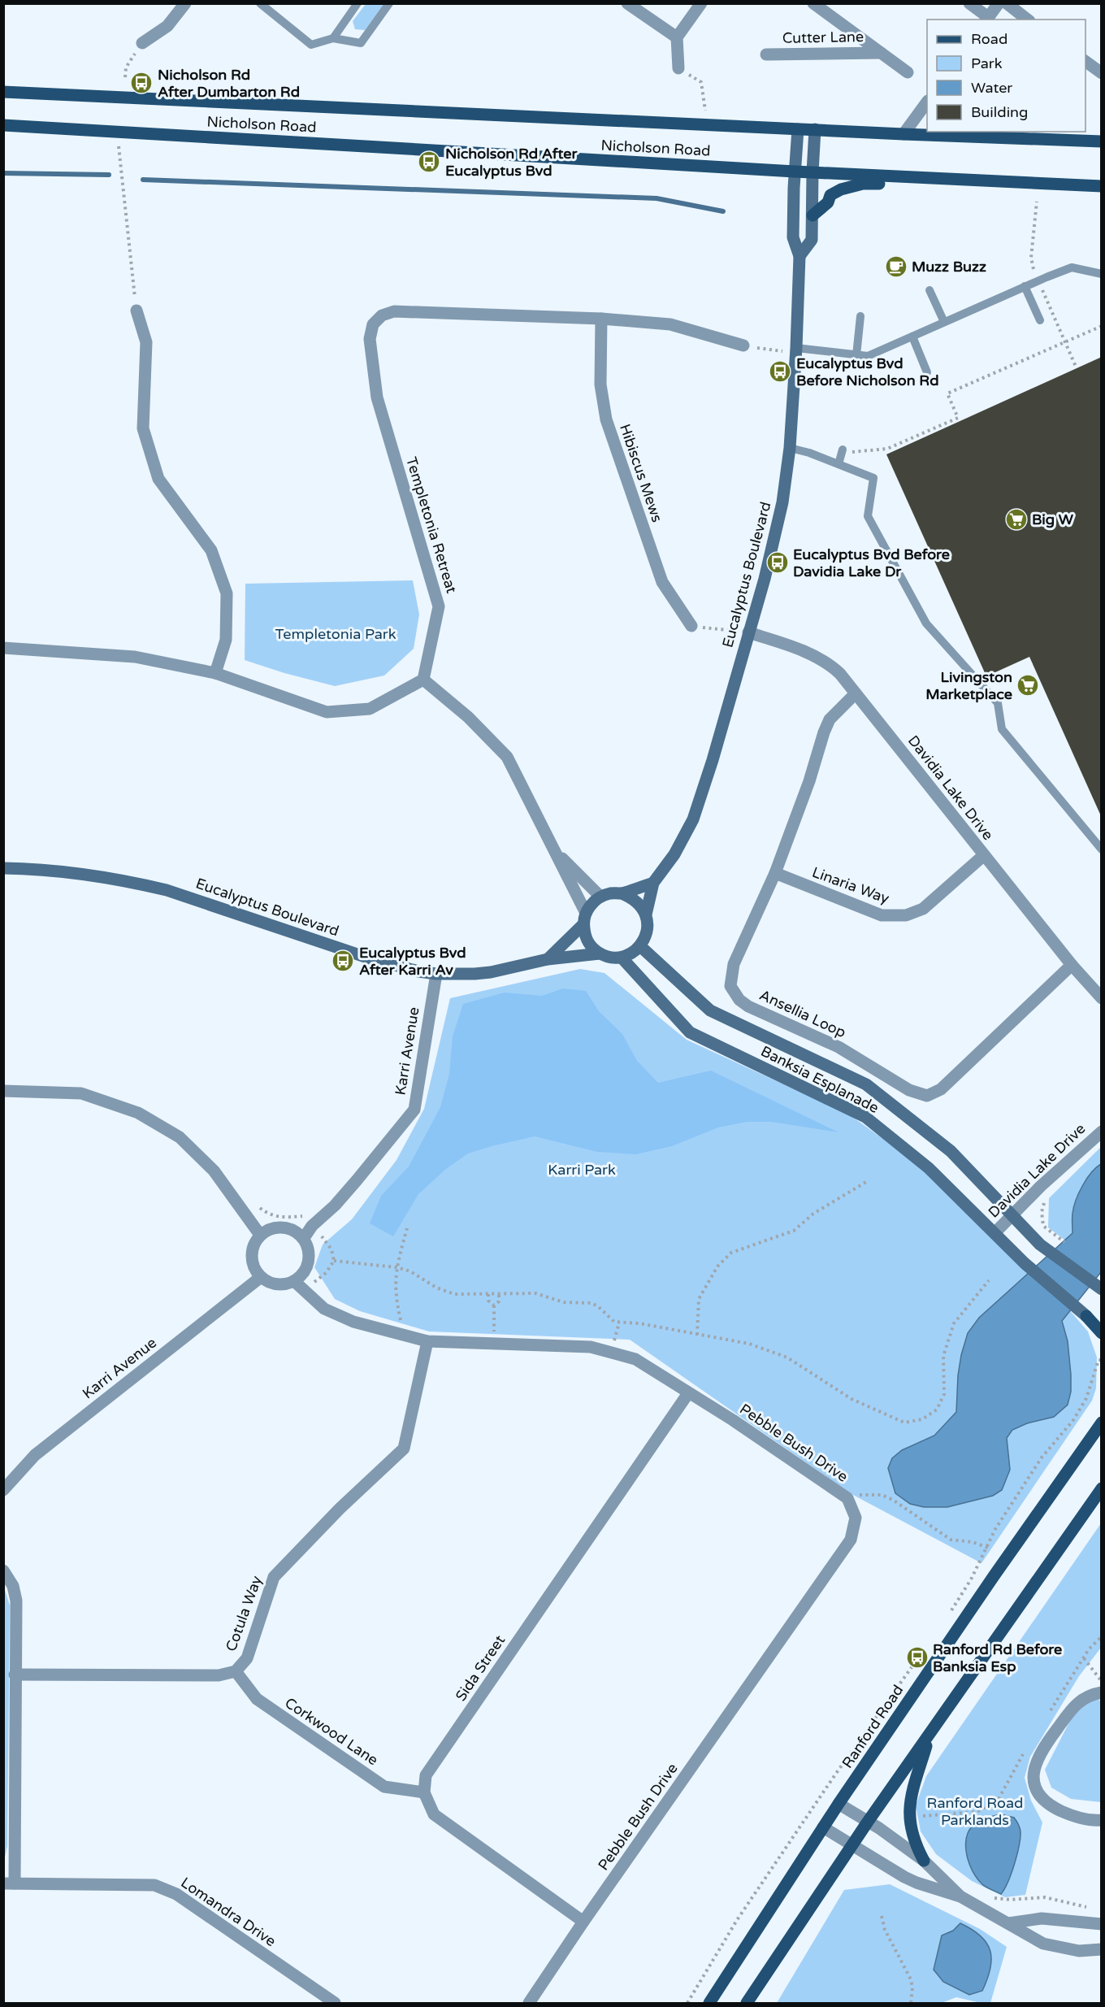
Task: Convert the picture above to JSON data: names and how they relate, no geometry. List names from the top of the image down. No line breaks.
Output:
{"streets":{"main road":["Nicholson Road","Ranford Road"],"street":["Cutter Lane","Hibiscus Mews","Templetonia Retreat","Eucalyptus Boulevard","Davidia Lake Drive","Linaria Way","Ansellia Loop","Karri Avenue","Banksia Esplanade","Pebble Bush Drive","Cotula Way","Sida Street","Corkwood Lane","Lomandra Drive"]},"crossings":[["Nicholson Road","Eucalyptus Boulevard"],["Hibiscus Mews","Templetonia Retreat"],["Eucalyptus Boulevard","Davidia Lake Drive"],["Eucalyptus Boulevard","Karri Avenue"],["Eucalyptus Boulevard","Banksia Esplanade"],["Davidia Lake Drive","Linaria Way"],["Davidia Lake Drive","Ansellia Loop"],["Davidia Lake Drive","Banksia Esplanade"],["Linaria Way","Ansellia Loop"],["Karri Avenue","Pebble Bush Drive"],["Pebble Bush Drive","Cotula Way"],["Pebble Bush Drive","Sida Street"],["Cotula Way","Corkwood Lane"],["Sida Street","Corkwood Lane"]],"parks":["Templetonia Park","Karri Park","Ranford Road Parklands"],"places":{"bus stop":["Nicholson Rd After Dumbarton Rd","Nicholson Rd After Eucalyptus Bvd","Eucalyptus Bvd Before Nicholson Rd","Eucalyptus Bvd Before Davidia Lake Dr","Eucalyptus Bvd After Karri Av","Ranford Rd Before Banksia Esp"],"cafe":["Muzz Buzz"],"supermarket":["Big W","Livingston Marketplace"]},"legend":["Road","Park","Water","Building"]}
